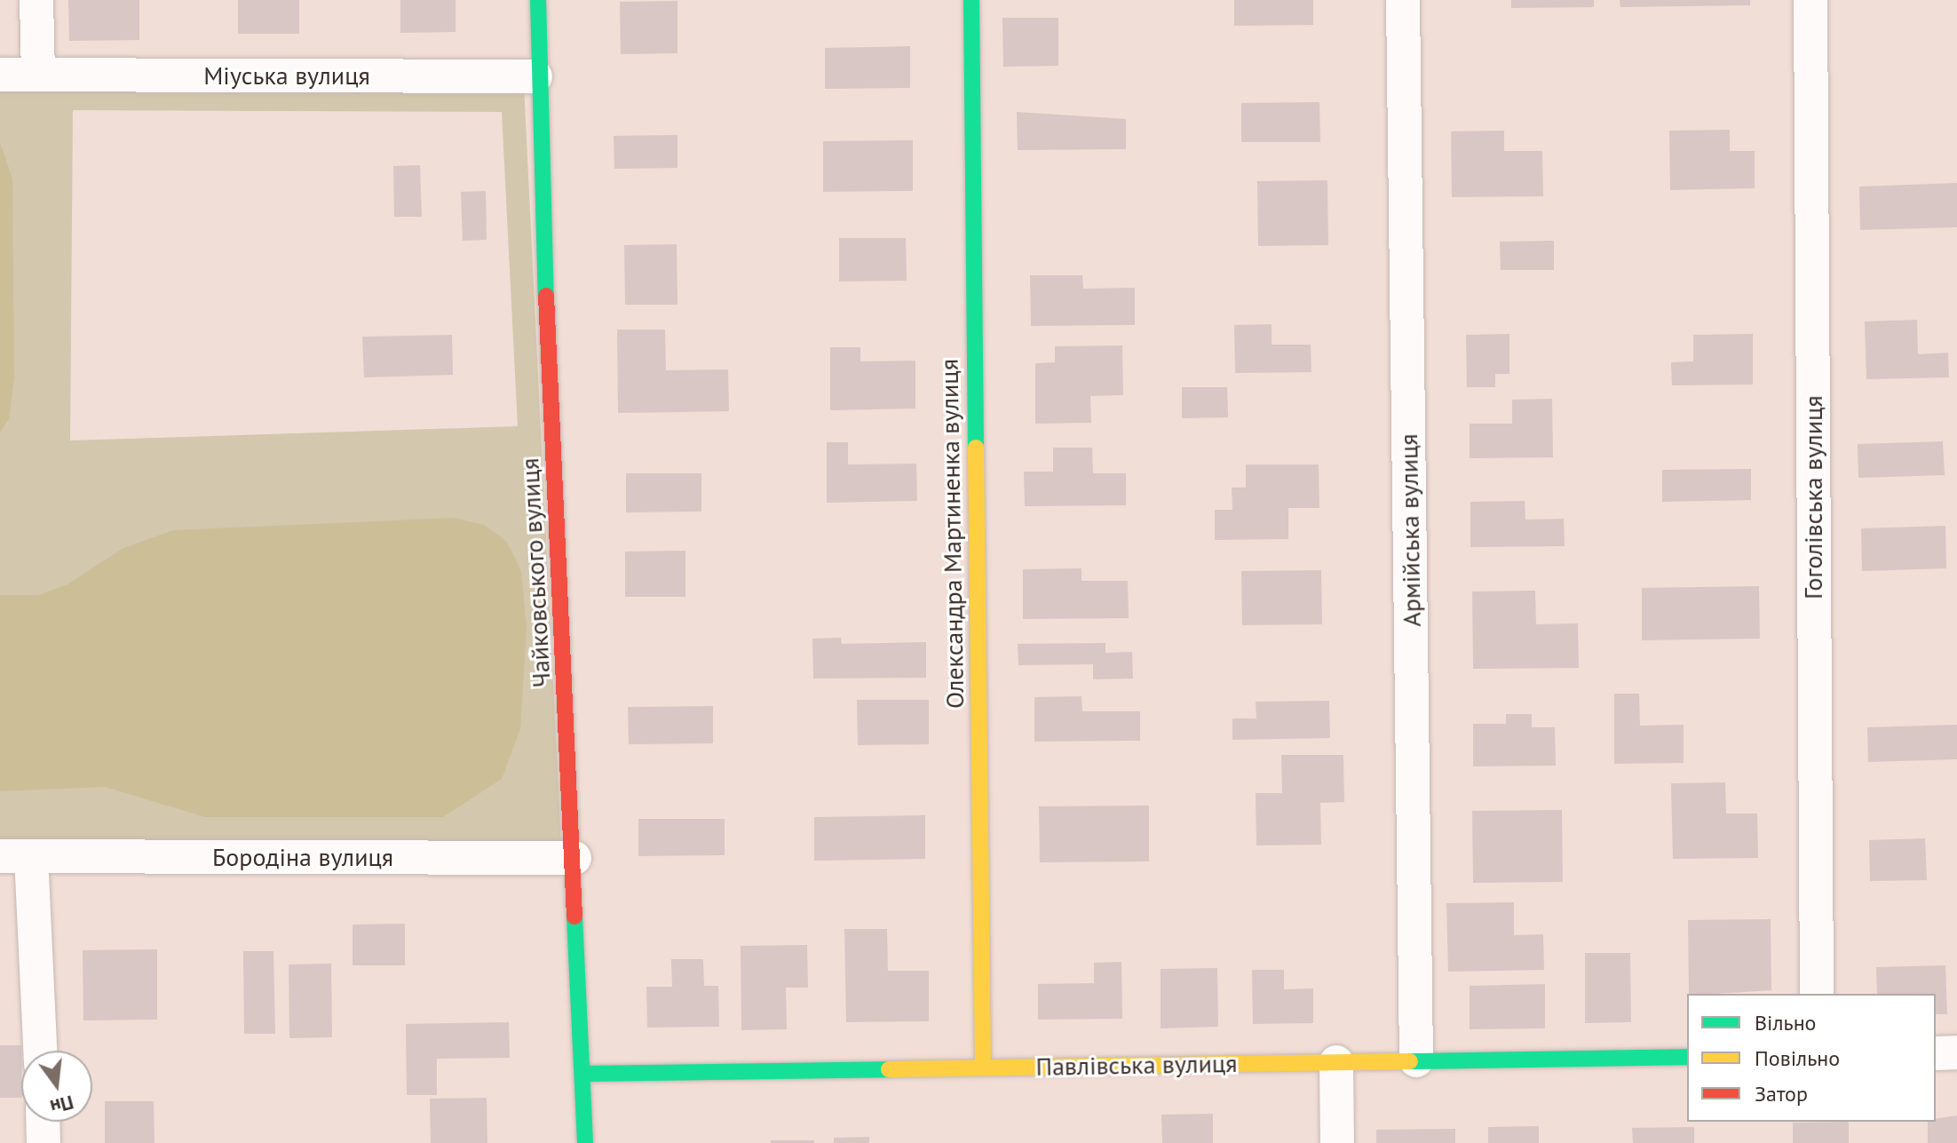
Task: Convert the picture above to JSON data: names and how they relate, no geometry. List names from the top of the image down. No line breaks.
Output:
{"streets":{"street":["Міуська вулиця","Гоголівська вулиця","Армійська вулиця","Олександра Мартиненка вулиця","Чайковського вулиця","Бородіна вулиця","Павлівська вулиця"]},"crossings":[["Міуська вулиця","Чайковського вулиця"],["Армійська вулиця","Павлівська вулиця"],["Олександра Мартиненка вулиця","Павлівська вулиця"],["Чайковського вулиця","Бородіна вулиця"],["Чайковського вулиця","Павлівська вулиця"]],"legend":["Вільно","Повільно","Затор"],"north":"bottom"}
